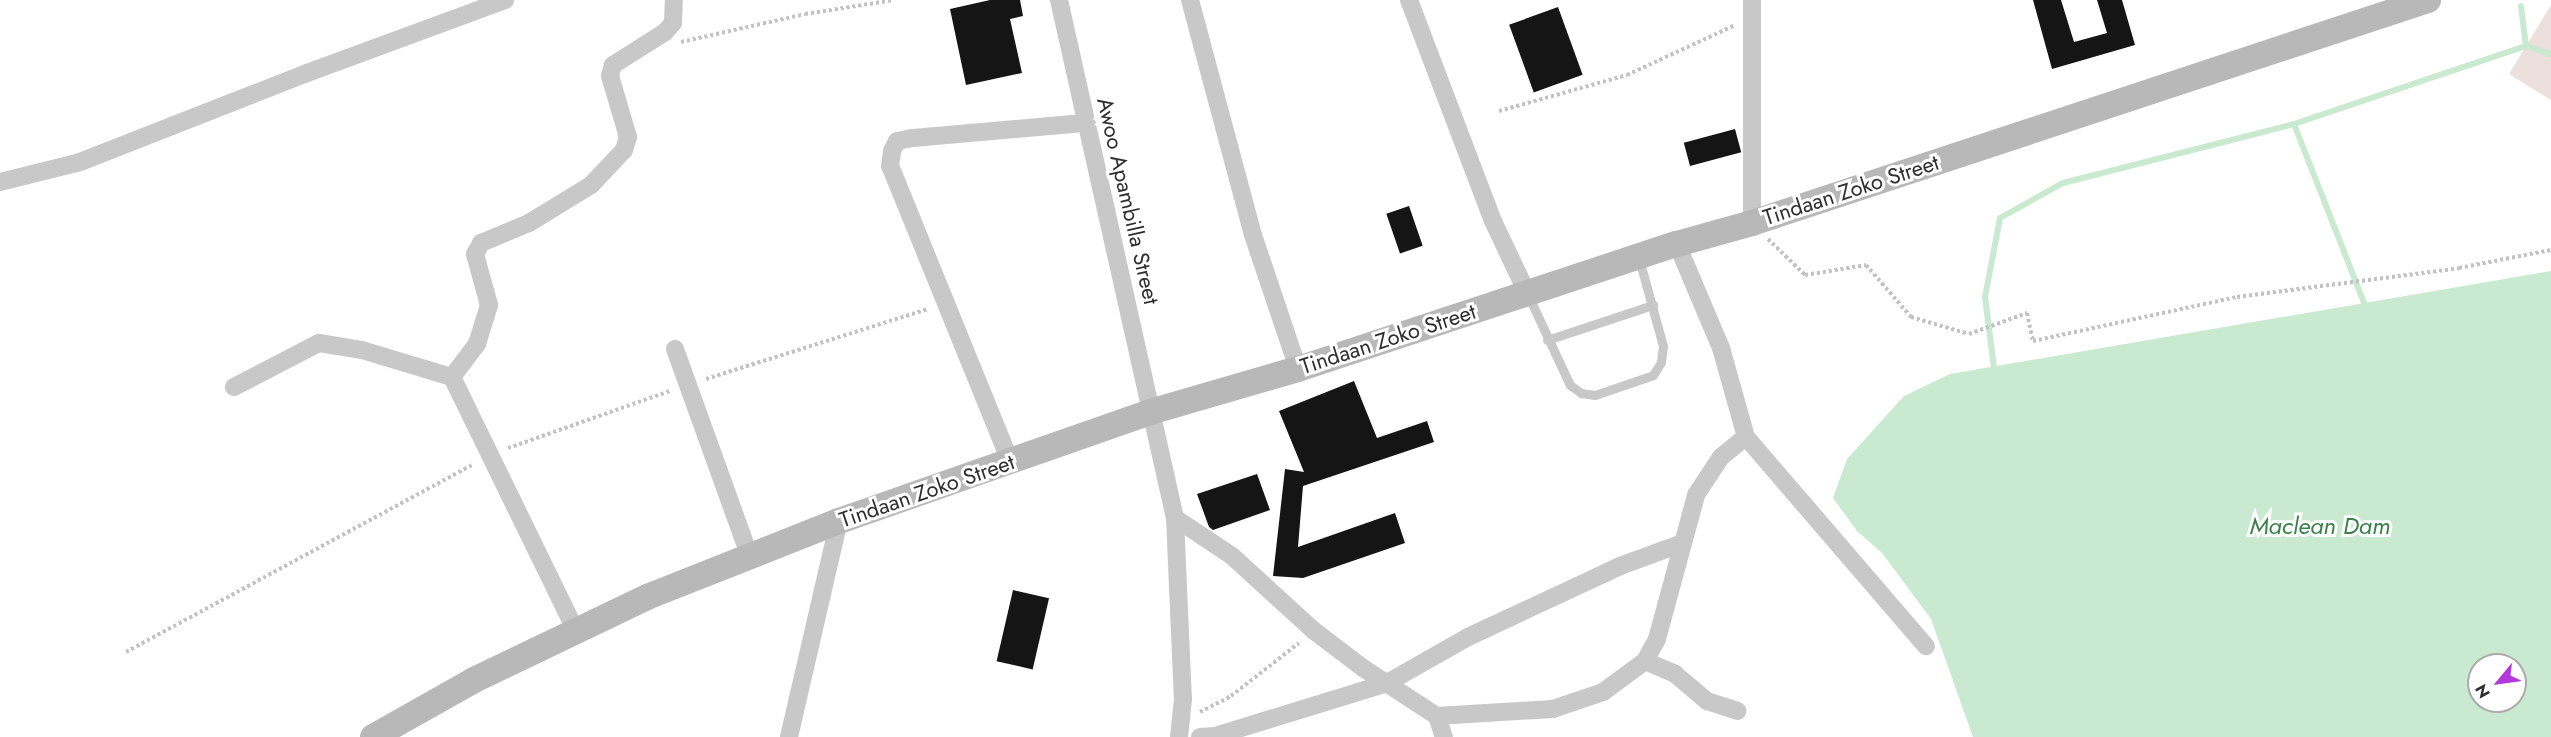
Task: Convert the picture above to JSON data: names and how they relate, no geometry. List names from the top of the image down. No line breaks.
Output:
{"streets":{"main road":["Tindaan Zoko Street"],"street":["Awoo Apambilla Street"]},"crossings":[["Tindaan Zoko Street","Awoo Apambilla Street"]],"water":["Maclean Dam"],"north":"bottom left"}
